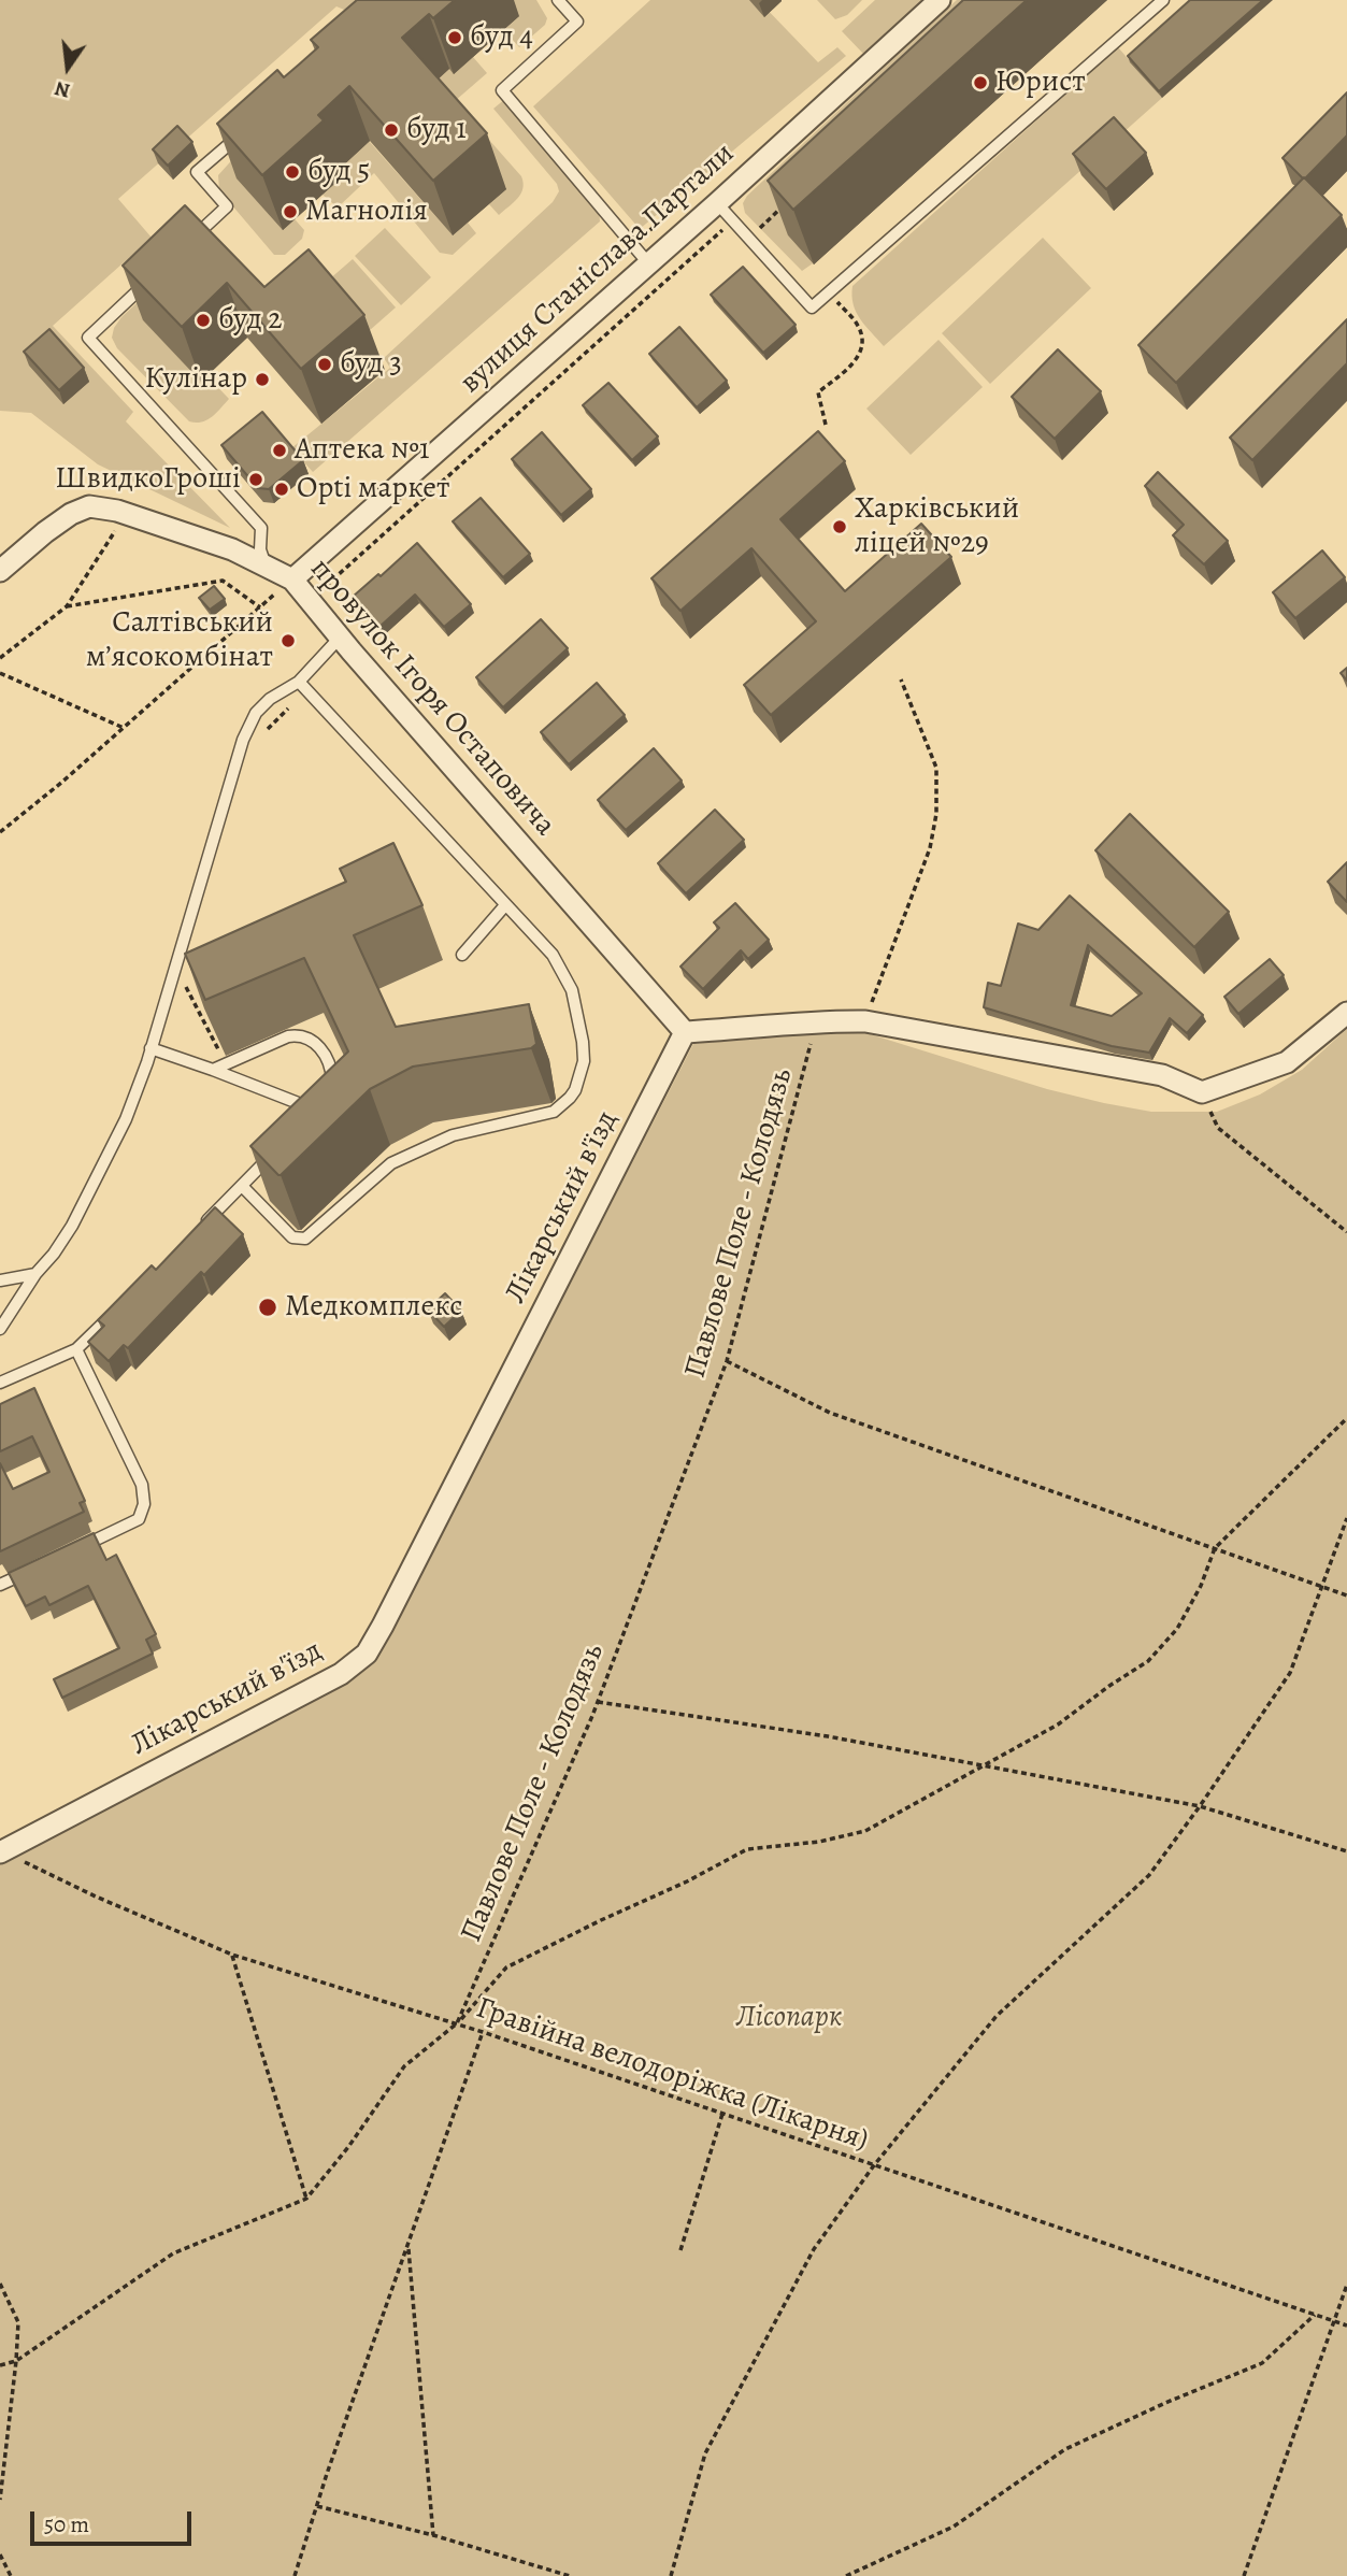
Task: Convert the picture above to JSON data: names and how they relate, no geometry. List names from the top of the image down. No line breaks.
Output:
{"streets":{"street":["вулиця Станіслава Партали","провулок Ігоря Остаповича","Лікарський в'їзд"],"path":["Павлове Поле - Колодязь","Гравійна велодоріжка (Лікарня)"]},"crossings":[["вулиця Станіслава Партали","провулок Ігоря Остаповича"],["провулок Ігоря Остаповича","Лікарський в'їзд"],["Лікарський в'їзд","Гравійна велодоріжка (Лікарня)"],["Павлове Поле - Колодязь","Гравійна велодоріжка (Лікарня)"]],"parks":["Лісопарк"],"places":["буд 4","Юрист","буд 1","буд 5","Магнолія","буд 2","буд 3","Кулінар","Аптека №1","ШвидкоГроші","Opti маркет","Харківський ліцей №29","Салтівський мʼясокомбінат","Медкомплекс"],"scale_bar":"50 m","north":"bottom"}
